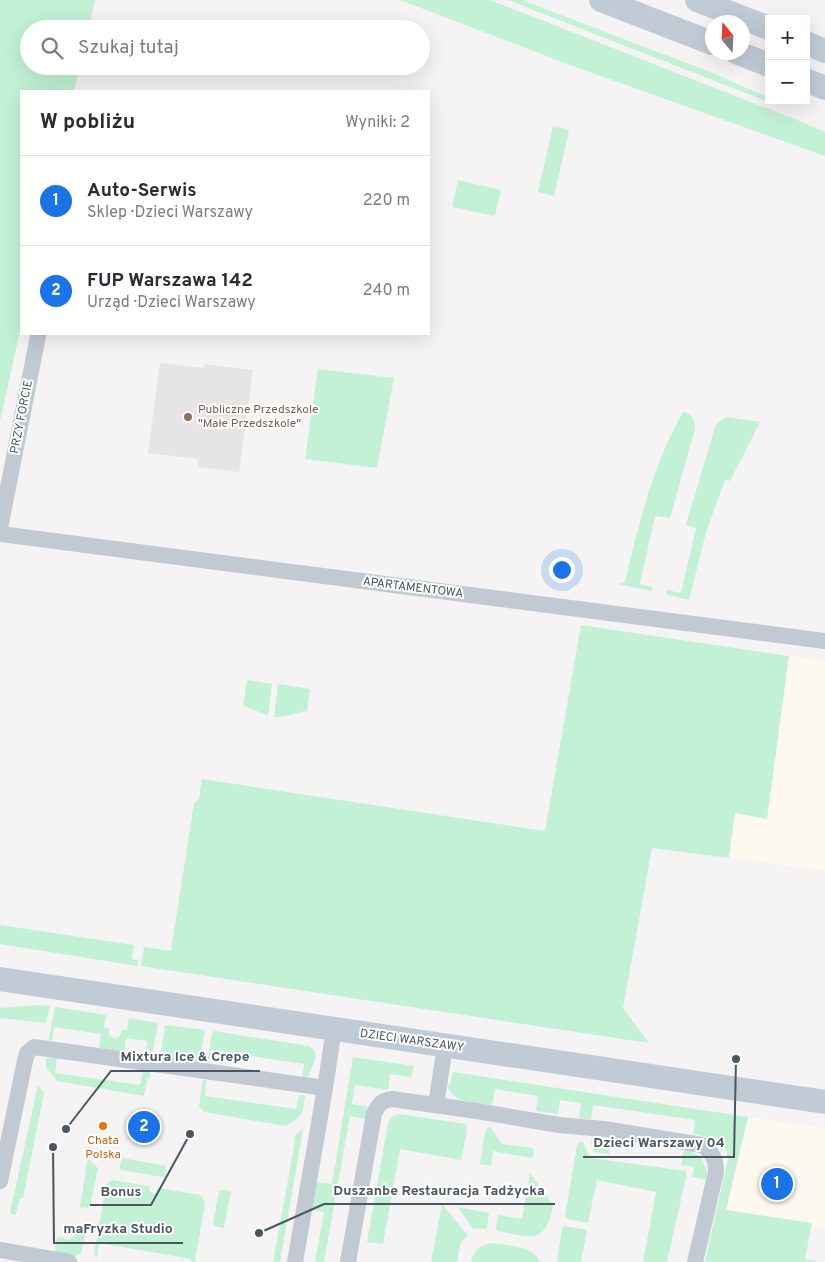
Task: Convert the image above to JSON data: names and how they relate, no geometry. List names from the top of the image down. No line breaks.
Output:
{"streets":{"street":["PRZY FORCIE","APARTAMENTOWA","DZIECI WARSZAWY"]},"places":["Publiczne Przedszkole \"Małe Przedszkole\"","Dzieci Warszawy 04","Chata Polska","Mixtura Ice & Crepe","Bonus","maFryzka Studio","Duszanbe Restauracja Tadżycka"],"north":"top","page":{"map_buttons":["+","−"],"search":"Szukaj tutaj","heading":["W pobliżu","Wyniki: 2"],"list":[{"mark":"1","name":"Auto-Serwis","note":"Sklep · Dzieci Warszawy","value":"220 m"},{"mark":"2","name":"FUP Warszawa 142","note":"Urząd · Dzieci Warszawy","value":"240 m"}],"pins":["2","1"]}}
